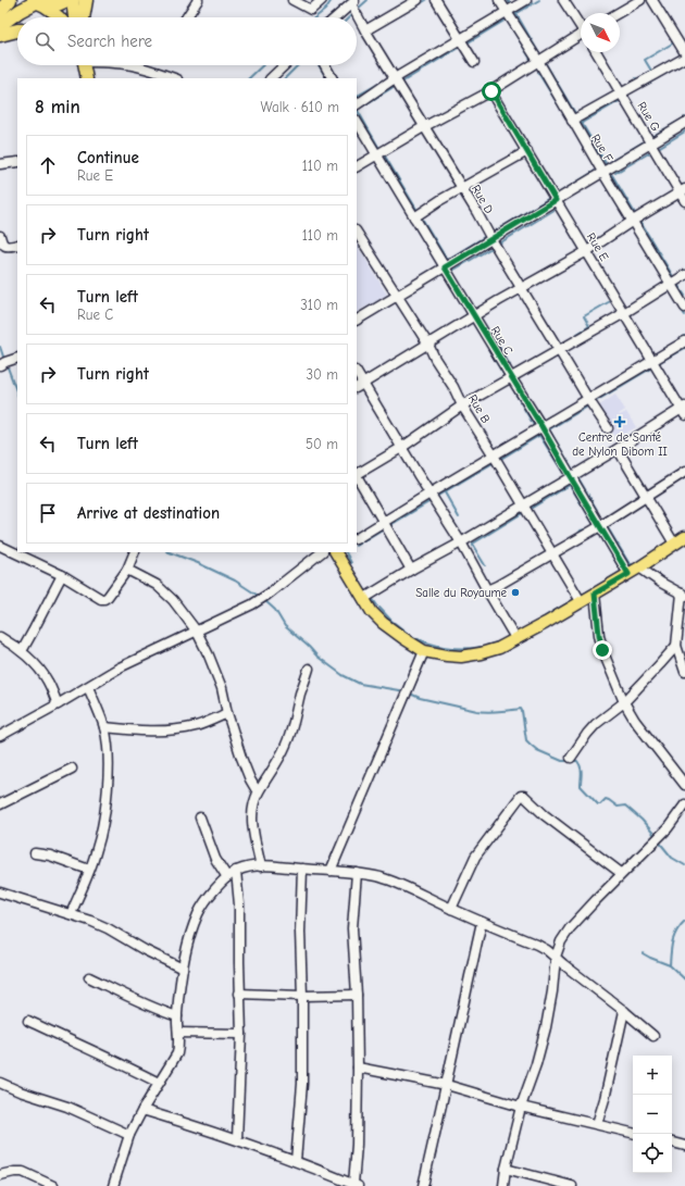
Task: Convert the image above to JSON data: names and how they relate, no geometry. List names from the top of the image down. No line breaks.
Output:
{"streets":{"street":["Rue G","Rue F","Rue D","Rue E","Rue C","Rue B"]},"places":{"health":["Centre de Santé de Nylon Dibom II"],"other":["Salle du Royaume"]},"north":"bottom right","page":{"search":"Search here","heading":["8 min","Walk · 610 m"],"list":[["Continue","Rue E","110 m"],["Turn right","110 m"],["Turn left","Rue C","310 m"],["Turn right","30 m"],["Turn left","50 m"],"Arrive at destination"],"map_buttons":["+","−"]}}
